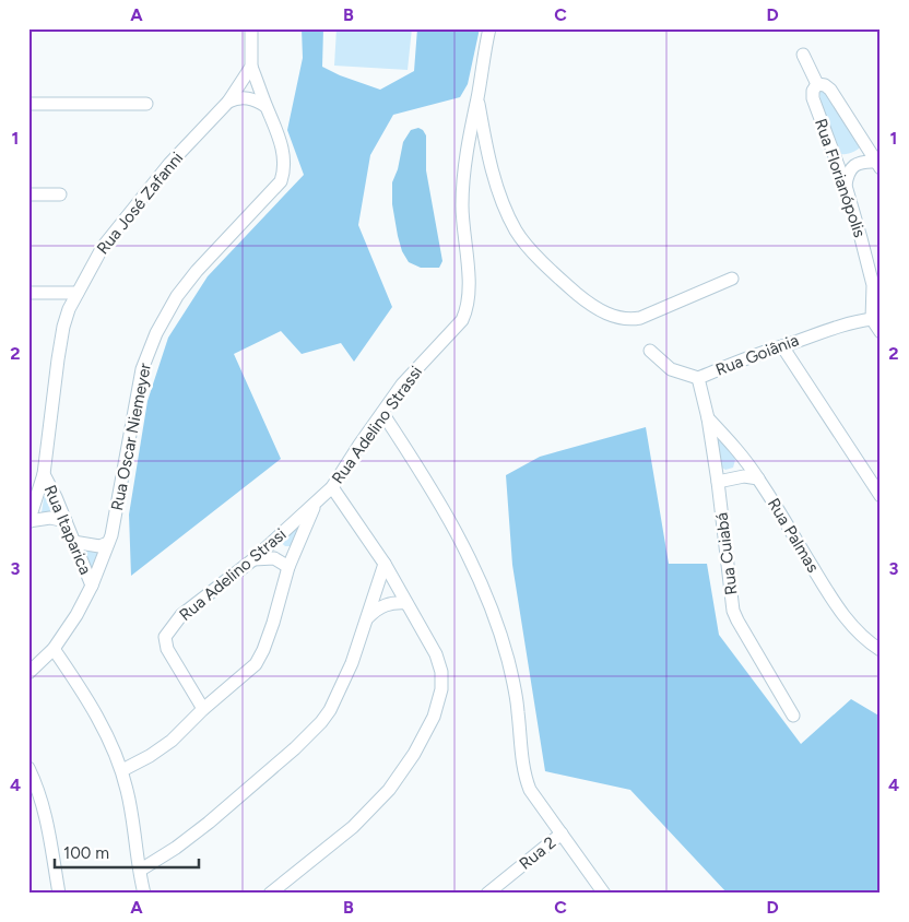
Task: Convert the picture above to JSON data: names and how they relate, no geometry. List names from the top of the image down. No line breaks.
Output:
{"streets":{"street":["Rua Florianópolis","Rua José Zafanni","Rua Goiânia","Rua Adelino Strassi","Rua Oscar Niemeyer","Rua Itaparica","Rua Palmas","Rua Cuiabá","Rua Adelino Strasi","Rua 2"]},"crossings":[["Rua Florianópolis","Rua Goiânia"],["Rua José Zafanni","Rua Oscar Niemeyer"],["Rua José Zafanni","Rua Itaparica"],["Rua Goiânia","Rua Cuiabá"],["Rua Adelino Strassi","Rua Adelino Strasi"],["Rua Oscar Niemeyer","Rua Itaparica"],["Rua Palmas","Rua Cuiabá"]],"scale_bar":"100 m","grid":{"columns":["A","B","C","D"],"rows":["1","2","3","4"]}}
